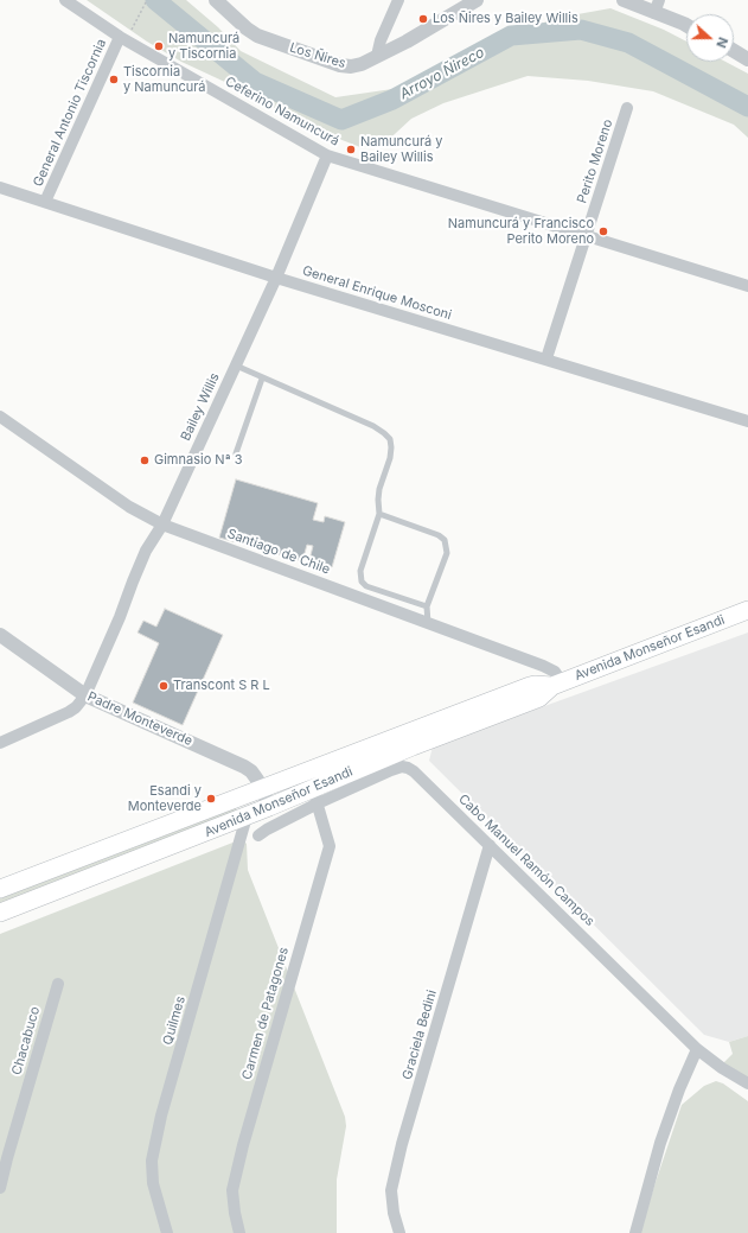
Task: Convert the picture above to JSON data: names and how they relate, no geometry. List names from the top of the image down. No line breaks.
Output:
{"streets":{"main road":["Avenida Monseñor Esandi"],"street":["Los Ñires","Ceferino Namuncurá","General Antonio Tiscornia","Perito Moreno","General Enrique Mosconi","Bailey Willis","Santiago de Chile","Padre Monteverde","Cabo Manuel Ramón Campos","Carmen de Patagones","Quilmes","Graciela Bedini","Chacabuco"]},"crossings":[["Ceferino Namuncurá","General Antonio Tiscornia"],["Ceferino Namuncurá","Perito Moreno"],["Ceferino Namuncurá","Bailey Willis"],["General Antonio Tiscornia","General Enrique Mosconi"],["Perito Moreno","General Enrique Mosconi"],["General Enrique Mosconi","Bailey Willis"],["Bailey Willis","Santiago de Chile"],["Bailey Willis","Padre Monteverde"],["Santiago de Chile","Avenida Monseñor Esandi"],["Avenida Monseñor Esandi","Padre Monteverde"],["Avenida Monseñor Esandi","Cabo Manuel Ramón Campos"],["Avenida Monseñor Esandi","Carmen de Patagones"],["Avenida Monseñor Esandi","Quilmes"],["Cabo Manuel Ramón Campos","Carmen de Patagones"],["Cabo Manuel Ramón Campos","Graciela Bedini"]],"water":["Arroyo Ñireco"],"places":["Los Ñires y Bailey Willis","Namuncurá y Tiscornia","Tiscornia y Namuncurá","Namuncurá y Bailey Willis","Namuncurá y Francisco Perito Moreno","Gimnasio Nª 3","Transcont S R L","Esandi y Monteverde"],"north":"right"}
